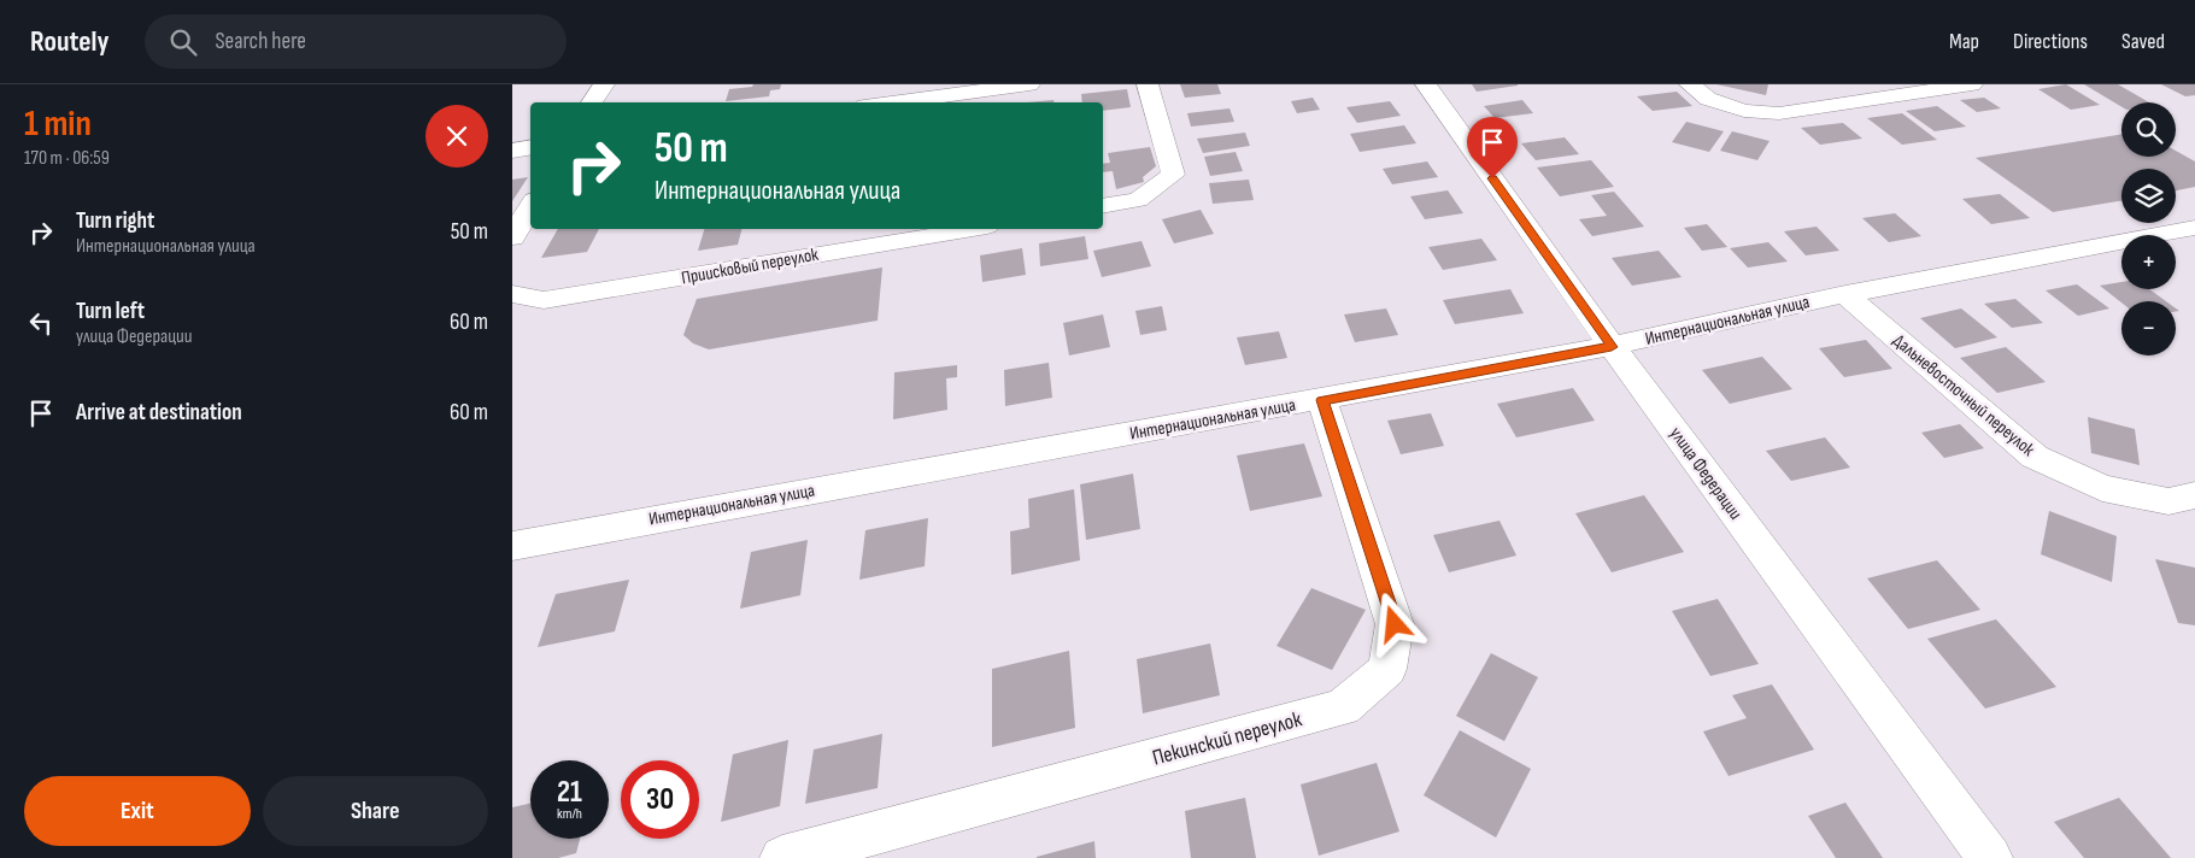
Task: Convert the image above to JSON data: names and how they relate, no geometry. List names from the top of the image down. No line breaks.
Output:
{"streets":{"street":["Приисковый переулок","Интернациональная улица","Дальневосточный переулок","улица Федерации","Пекинский переулок"]},"crossings":[["Интернациональная улица","Дальневосточный переулок"],["Интернациональная улица","улица Федерации"],["Интернациональная улица","Пекинский переулок"]],"page":{"header":"Routely","search":"Search here","nav":["Map","Directions","Saved"],"heading":["1 min","170 m · 06:59"],"map_buttons":["+","−"],"turn":["50 m","Интернациональная улица"],"list":[{"name":"Turn right","note":"Интернациональная улица","value":"50 m"},{"name":"Turn left","note":"улица Федерации","value":"60 m"},{"name":"Arrive at destination","value":"60 m"}],"speed":"21 km/h","limit":"30","buttons":["Exit","Share"]}}
